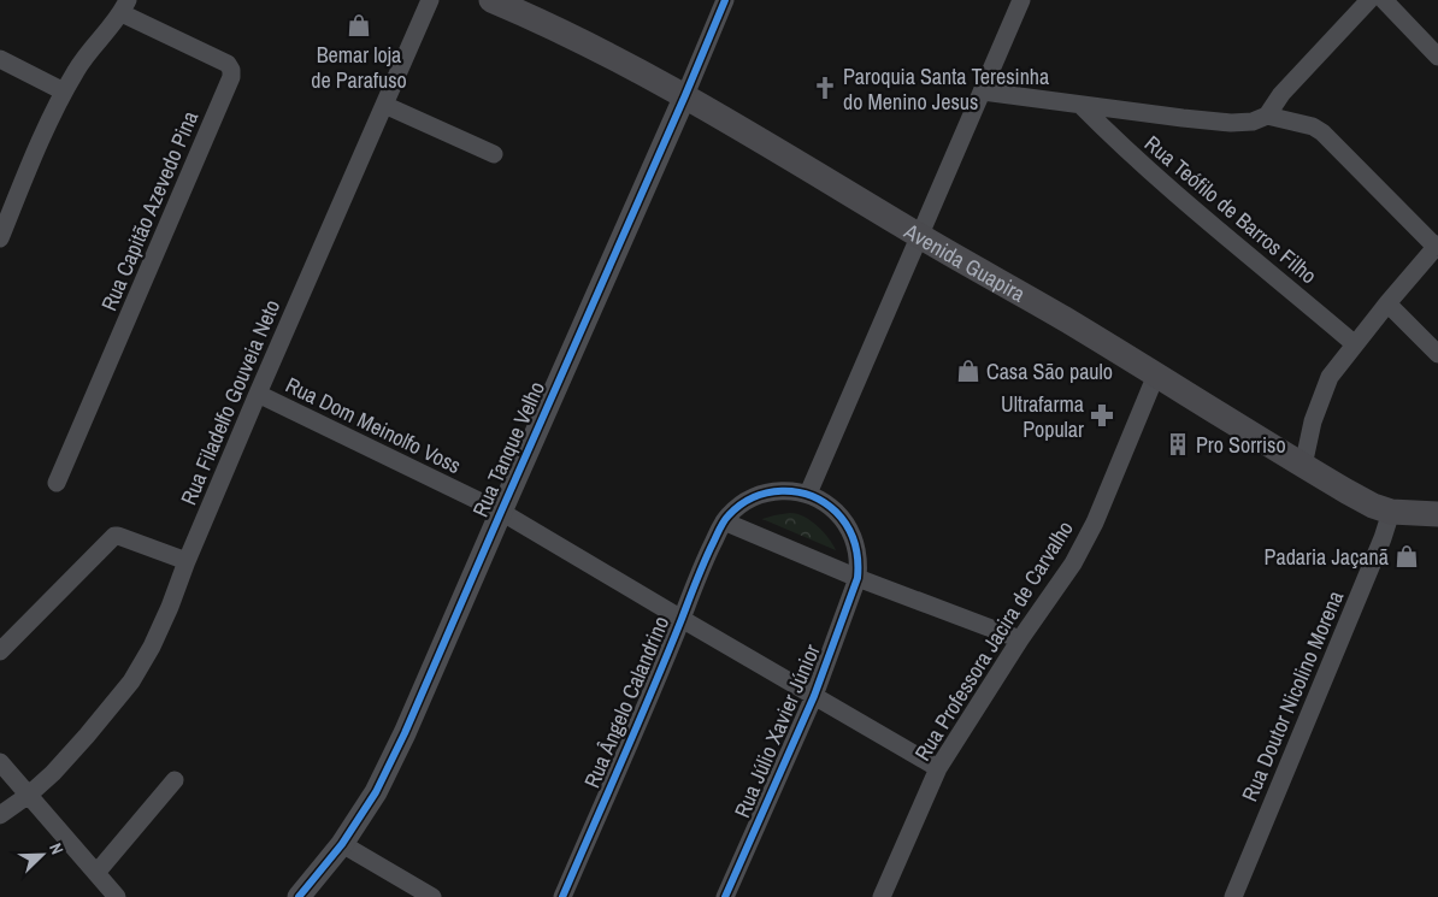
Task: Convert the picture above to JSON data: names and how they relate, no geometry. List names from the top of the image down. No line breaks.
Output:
{"streets":{"main road":["Avenida Guapira"],"street":["Rua Teófilo de Barros Filho","Rua Capitão Azevedo Pina","Rua Filadelfo Gouveia Neto","Rua Dom Meinolfo Voss","Rua Tanque Velho","Rua Professora Jacira de Carvalho","Rua Doutor Nicolino Morena","Rua Ângelo Calandrino","Rua Júlio Xavier Júnior"]},"crossings":[["Avenida Guapira","Rua Tanque Velho"],["Avenida Guapira","Rua Professora Jacira de Carvalho"],["Avenida Guapira","Rua Doutor Nicolino Morena"],["Rua Filadelfo Gouveia Neto","Rua Dom Meinolfo Voss"],["Rua Dom Meinolfo Voss","Rua Tanque Velho"],["Rua Dom Meinolfo Voss","Rua Professora Jacira de Carvalho"],["Rua Dom Meinolfo Voss","Rua Ângelo Calandrino"],["Rua Dom Meinolfo Voss","Rua Júlio Xavier Júnior"]],"places":{"shop":["Bemar loja de Parafuso","Casa São paulo","Padaria Jaçanã"],"church":["Paroquia Santa Teresinha do Menino Jesus"],"pharmacy":["Ultrafarma Popular"],"building":["Pro Sorriso"]},"north":"top right"}
